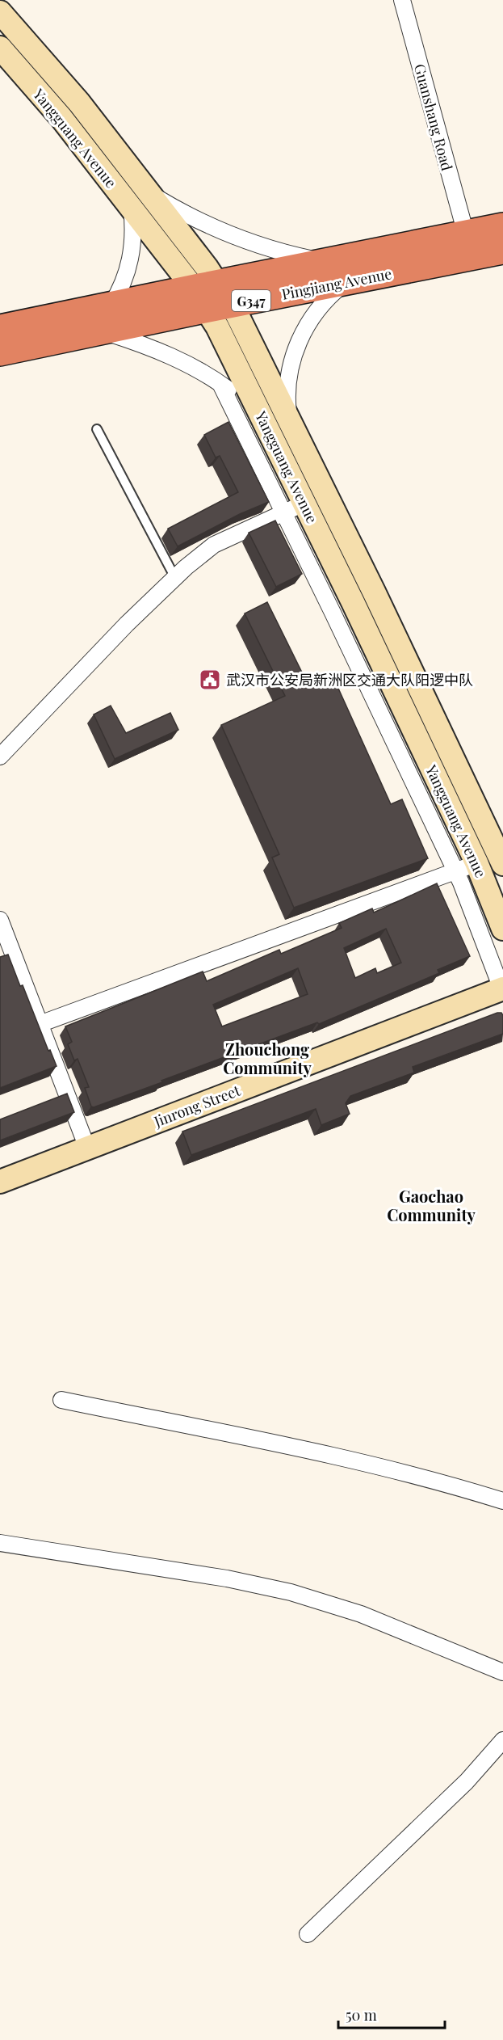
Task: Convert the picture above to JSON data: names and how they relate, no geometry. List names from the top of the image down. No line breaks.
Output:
{"streets":{"highway":["Pingjiang Avenue","G347"],"main road":["Yangguang Avenue","Jinrong Street"],"street":["Guanshang Road"]},"crossings":[["Guanshang Road","Pingjiang Avenue"],["Yangguang Avenue","Pingjiang Avenue"]],"districts":["Zhouchong Community","Gaochao Community"],"places":{"public building":["武汉市公安局新洲区交通大队阳逻中队"]},"scale_bar":"50 m"}
